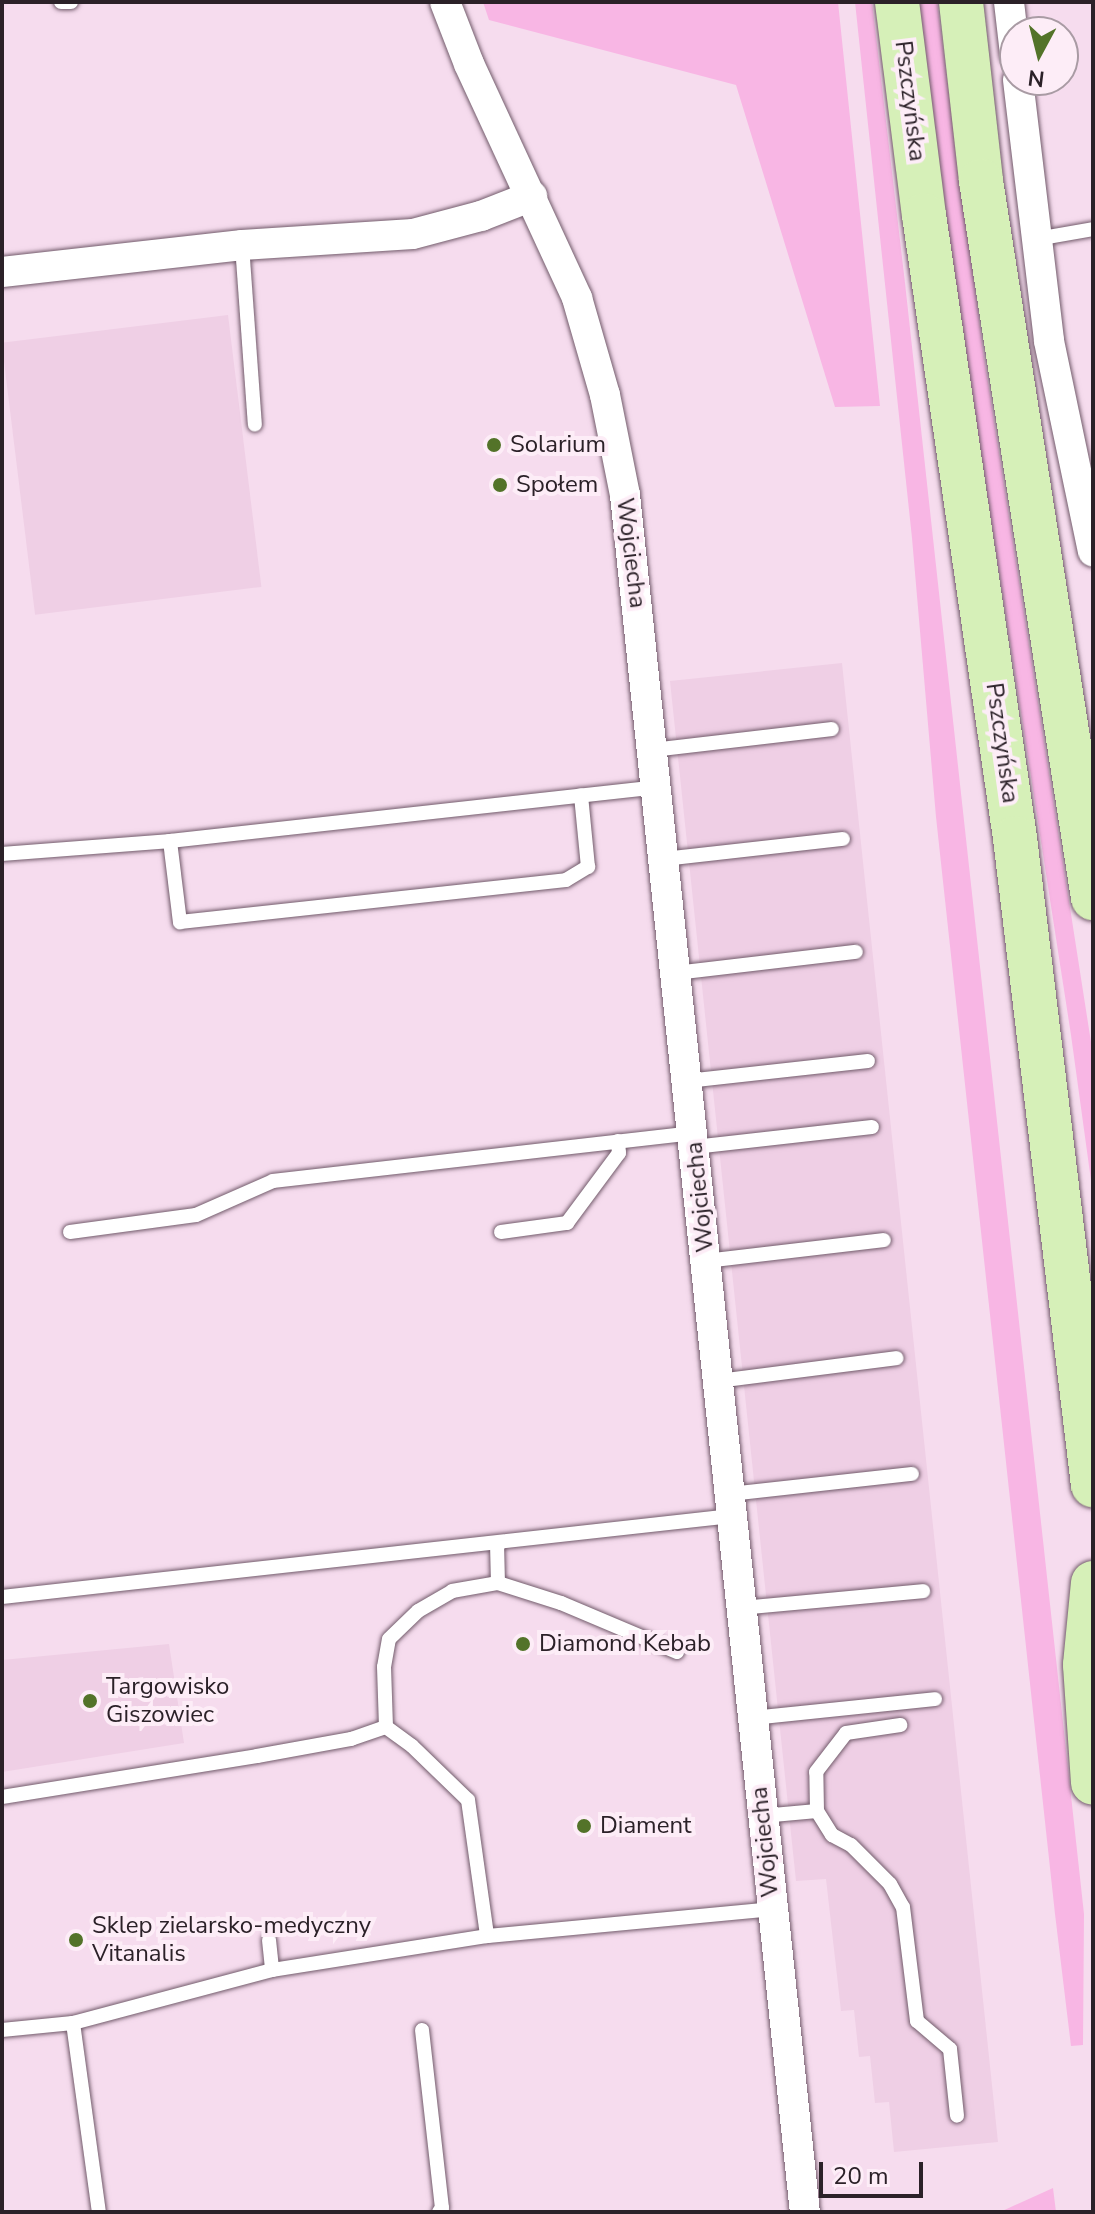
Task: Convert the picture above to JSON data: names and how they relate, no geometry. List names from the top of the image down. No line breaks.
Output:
{"streets":{"main road":["Pszczyńska"],"street":["Wojciecha"]},"places":["Solarium","Społem","Diamond Kebab","Targowisko Giszowiec","Diament","Sklep zielarsko-medyczny Vitanalis"],"scale_bar":"20 m","north":"bottom"}
